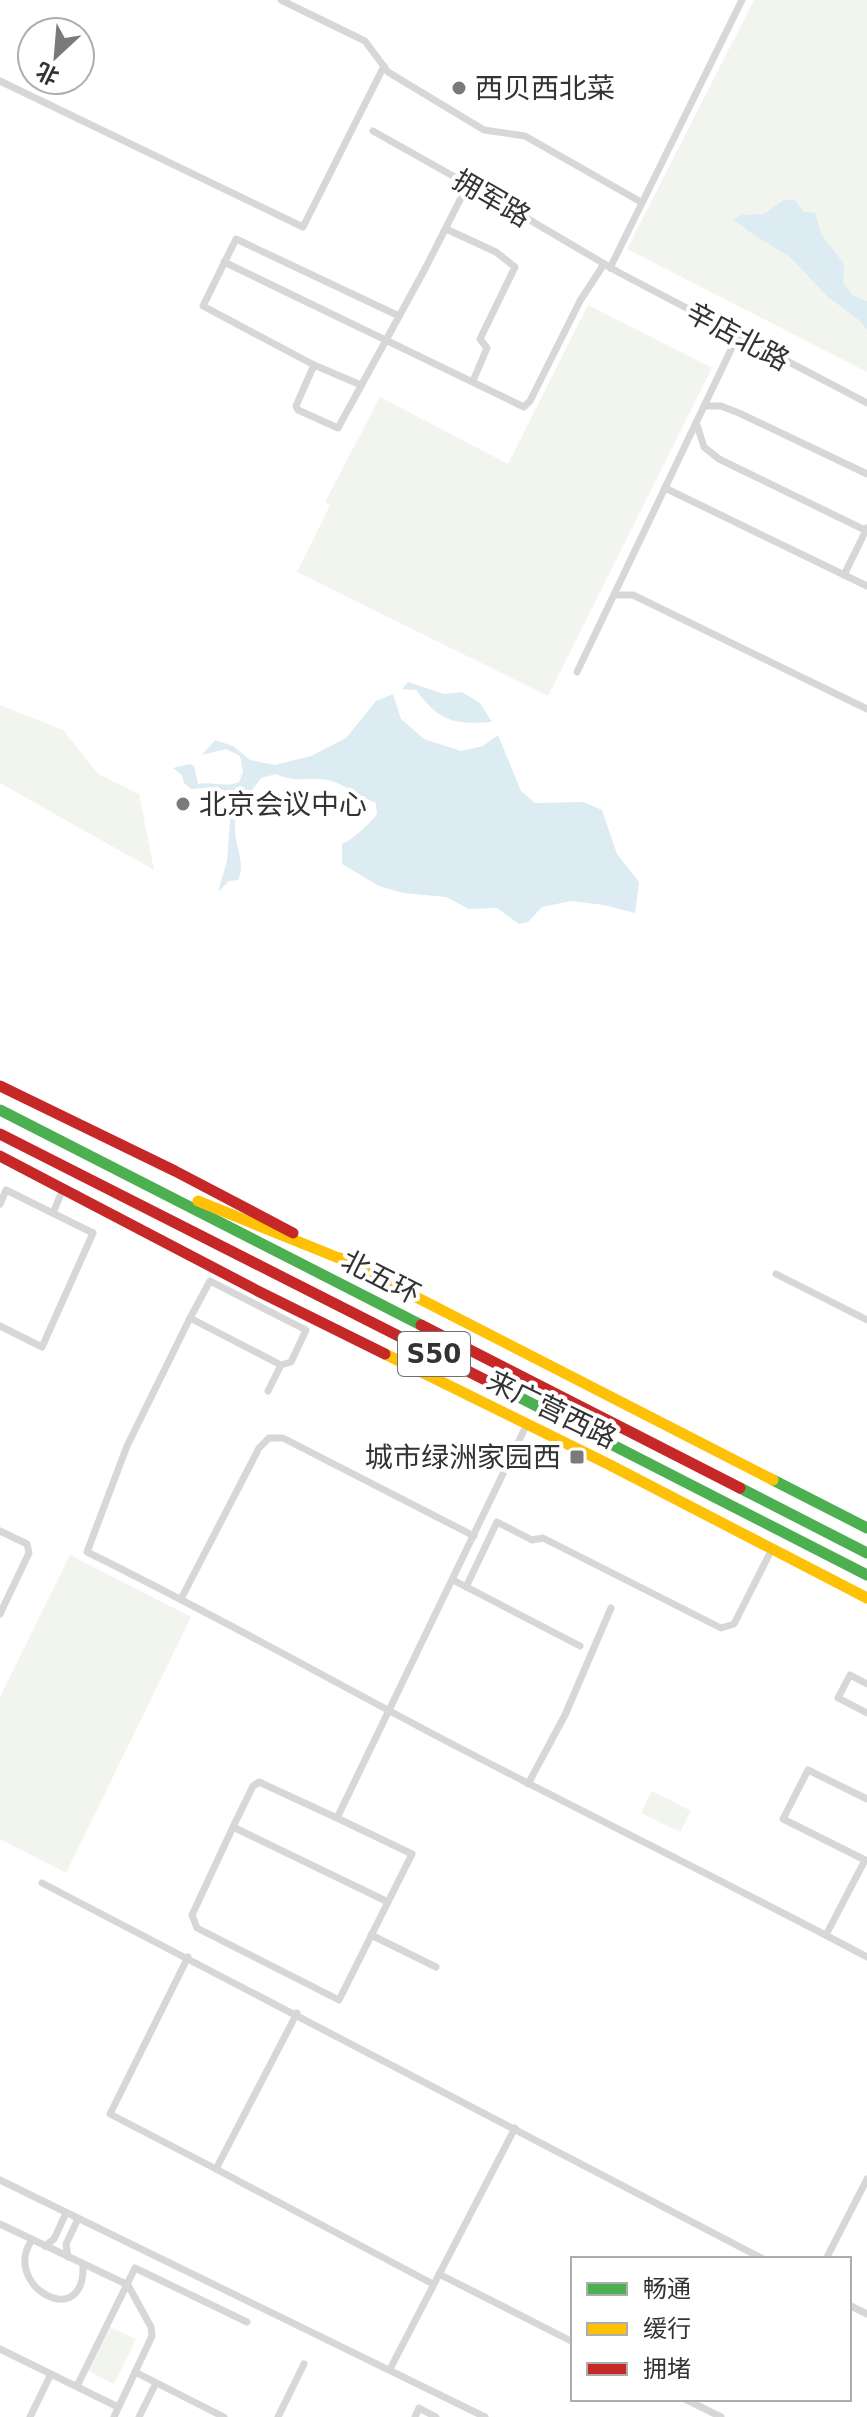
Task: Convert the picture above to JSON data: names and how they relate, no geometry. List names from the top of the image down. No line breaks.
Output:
{"streets":{"main road":["北五环","S50","来广营西路"],"street":["拥军路","辛店北路"]},"crossings":[["拥军路","辛店北路"]],"places":{"other":["西贝西北菜","北京会议中心"],"transit":["城市绿洲家园西"]},"legend":["畅通","缓行","拥堵"],"north":"bottom left"}
